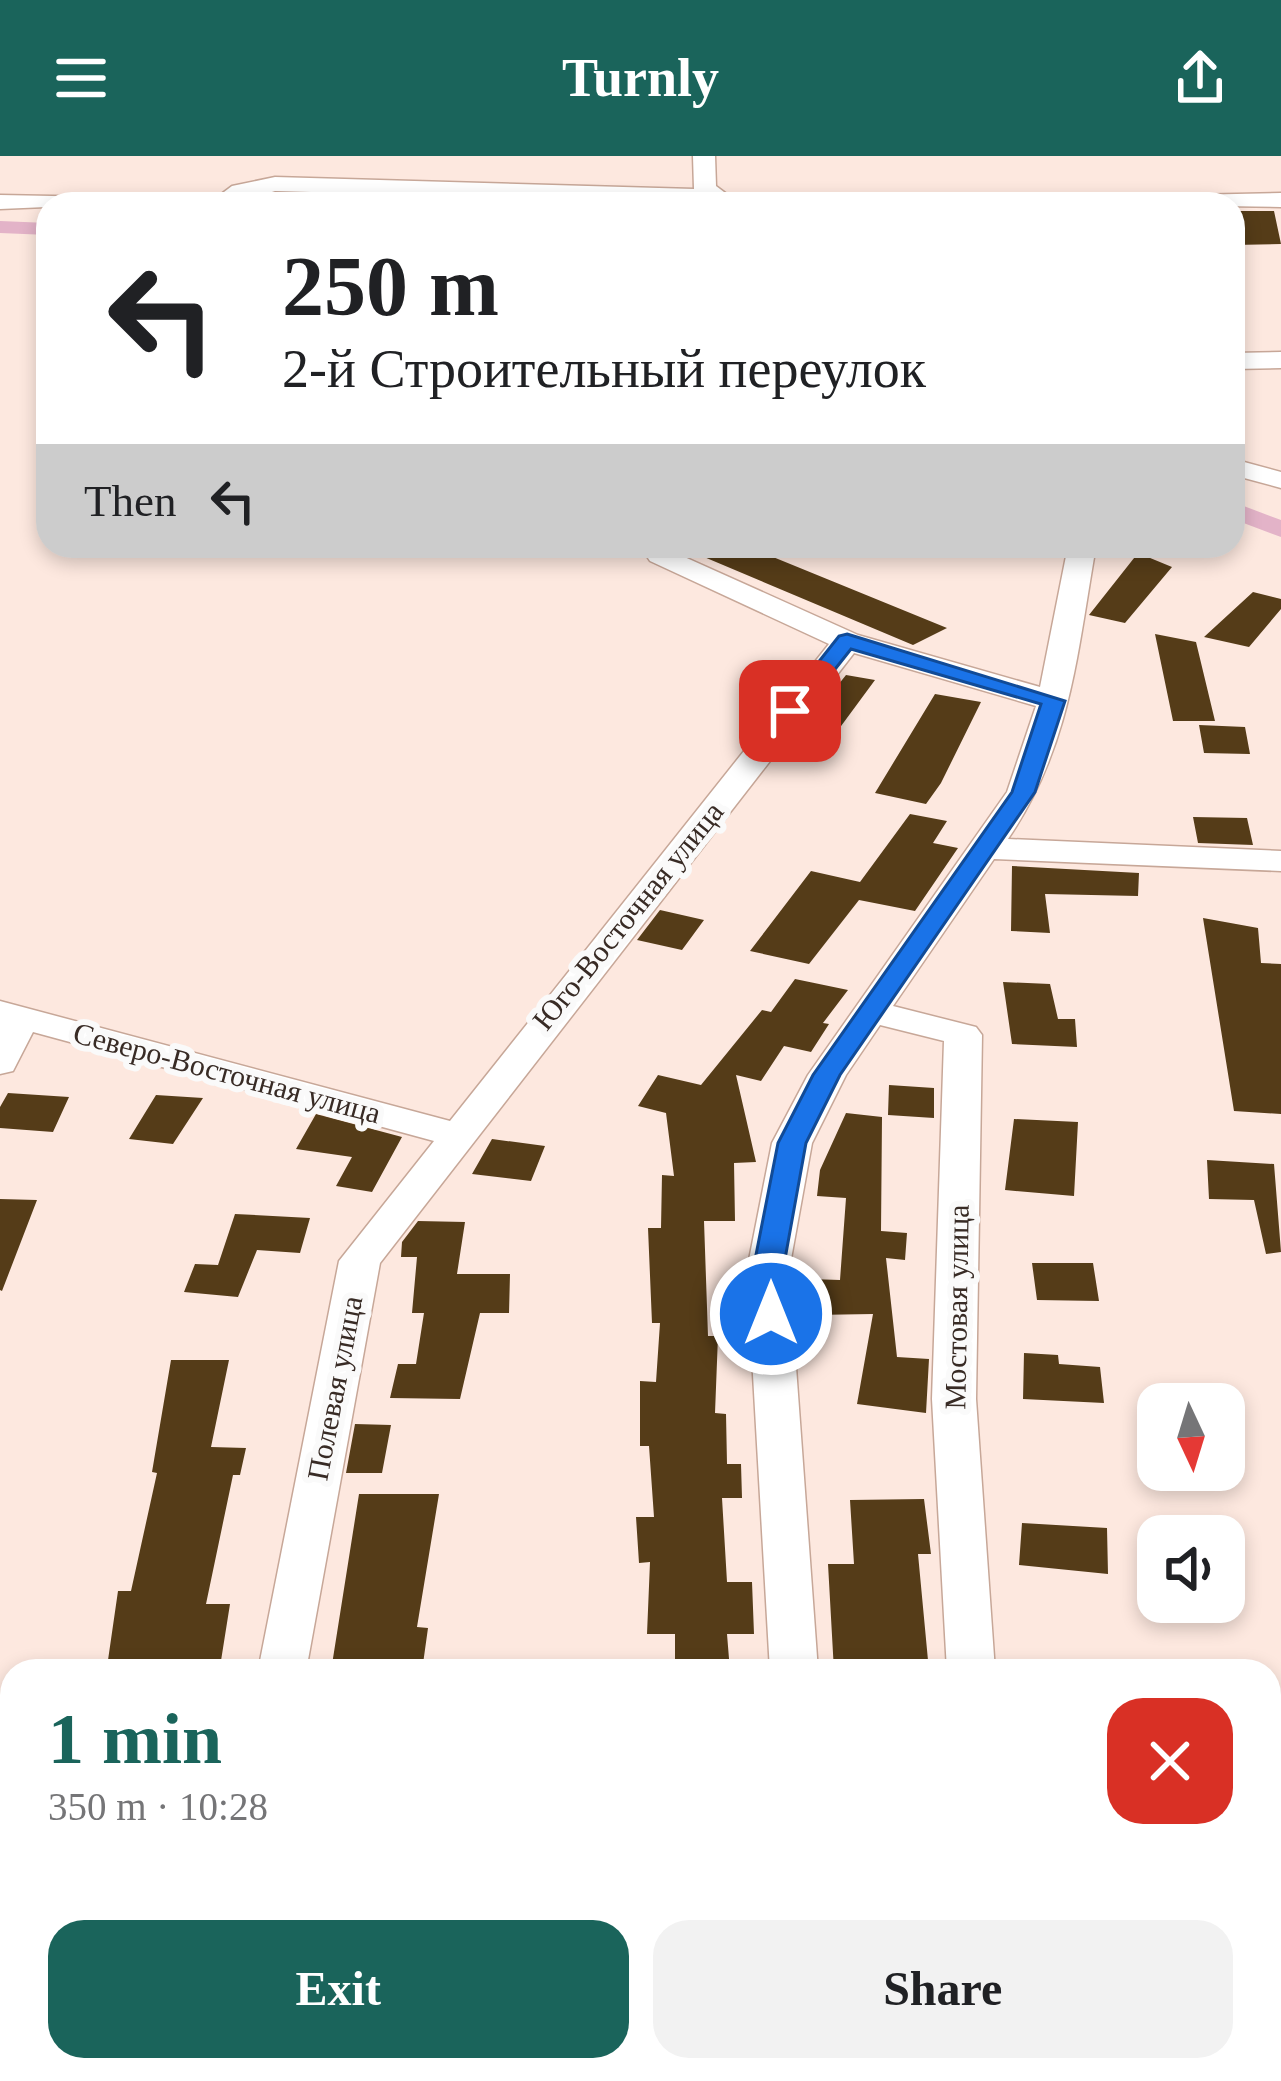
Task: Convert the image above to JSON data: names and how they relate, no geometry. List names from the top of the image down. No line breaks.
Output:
{"streets":{"street":["Юго-Восточная улица","Северо-Восточная улица","Мостовая улица","Полевая улица"]},"crossings":[["Юго-Восточная улица","Северо-Восточная улица"],["Юго-Восточная улица","Полевая улица"],["Северо-Восточная улица","Полевая улица"]],"north":"bottom","page":{"header":"Turnly","turn":["250 m","2-й Строительный переулок"],"then":"Then","heading":["1 min","350 m · 10:28"],"buttons":["Exit","Share"]}}
